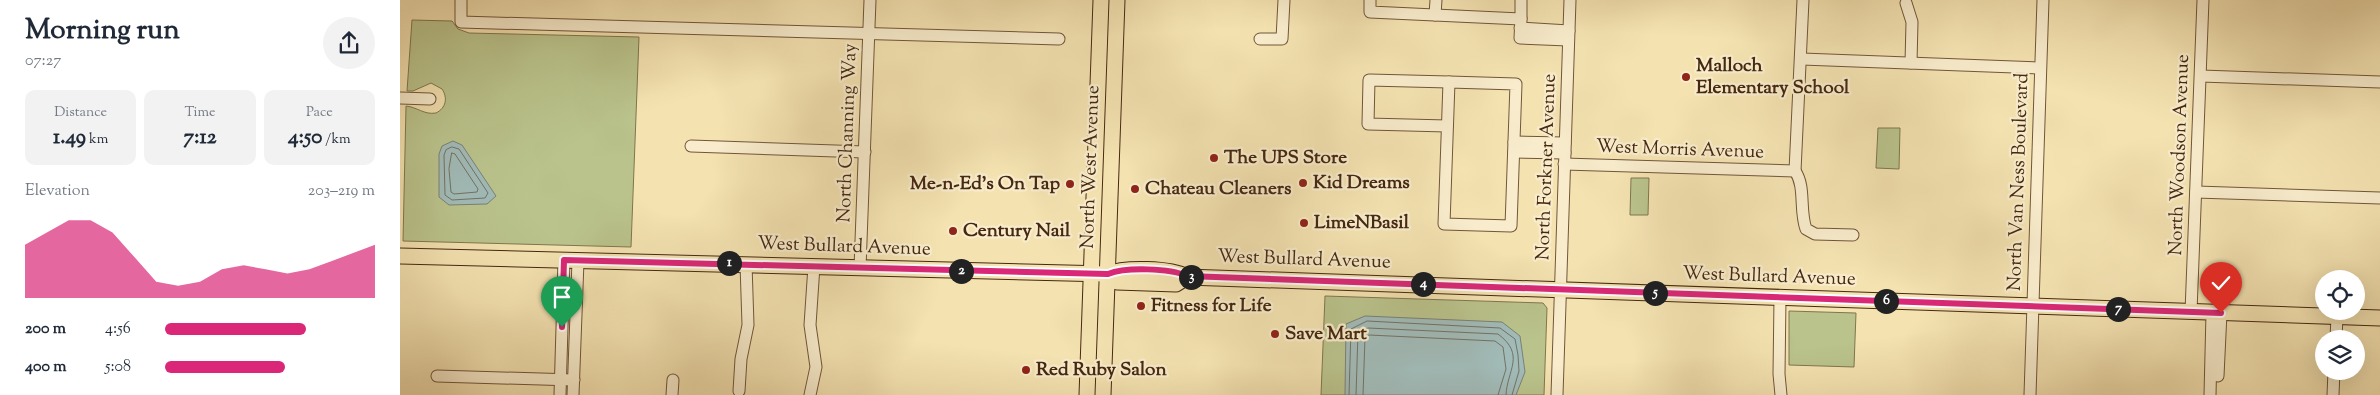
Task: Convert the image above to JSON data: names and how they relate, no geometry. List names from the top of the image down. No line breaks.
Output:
{"streets":{"main road":["North West Avenue","West Bullard Avenue"],"street":["North Channing Way","West Morris Avenue","North Woodson Avenue","North Forkner Avenue","North Van Ness Boulevard"]},"crossings":[["North Channing Way","West Bullard Avenue"],["West Morris Avenue","North Forkner Avenue"],["North Woodson Avenue","West Bullard Avenue"],["North West Avenue","West Bullard Avenue"],["North Forkner Avenue","West Bullard Avenue"],["North Van Ness Boulevard","West Bullard Avenue"]],"places":["Malloch Elementary School","The UPS Store","Kid Dreams","Me-n-Ed's On Tap","Chateau Cleaners","LimeNBasil","Century Nail","Fitness for Life","Save Mart","Red Ruby Salon"],"page":{"heading":["Morning run","07:27"],"stats":[["Distance","1.49 km"],["Time","7:12"],["Pace","4:50 /km"]],"chart":["Elevation","203–219 m"],"pins":["1","2","3","4","5","6","7"],"list":[{"name":"200 m","note":"4:56"},{"name":"400 m","note":"5:08"}]}}
